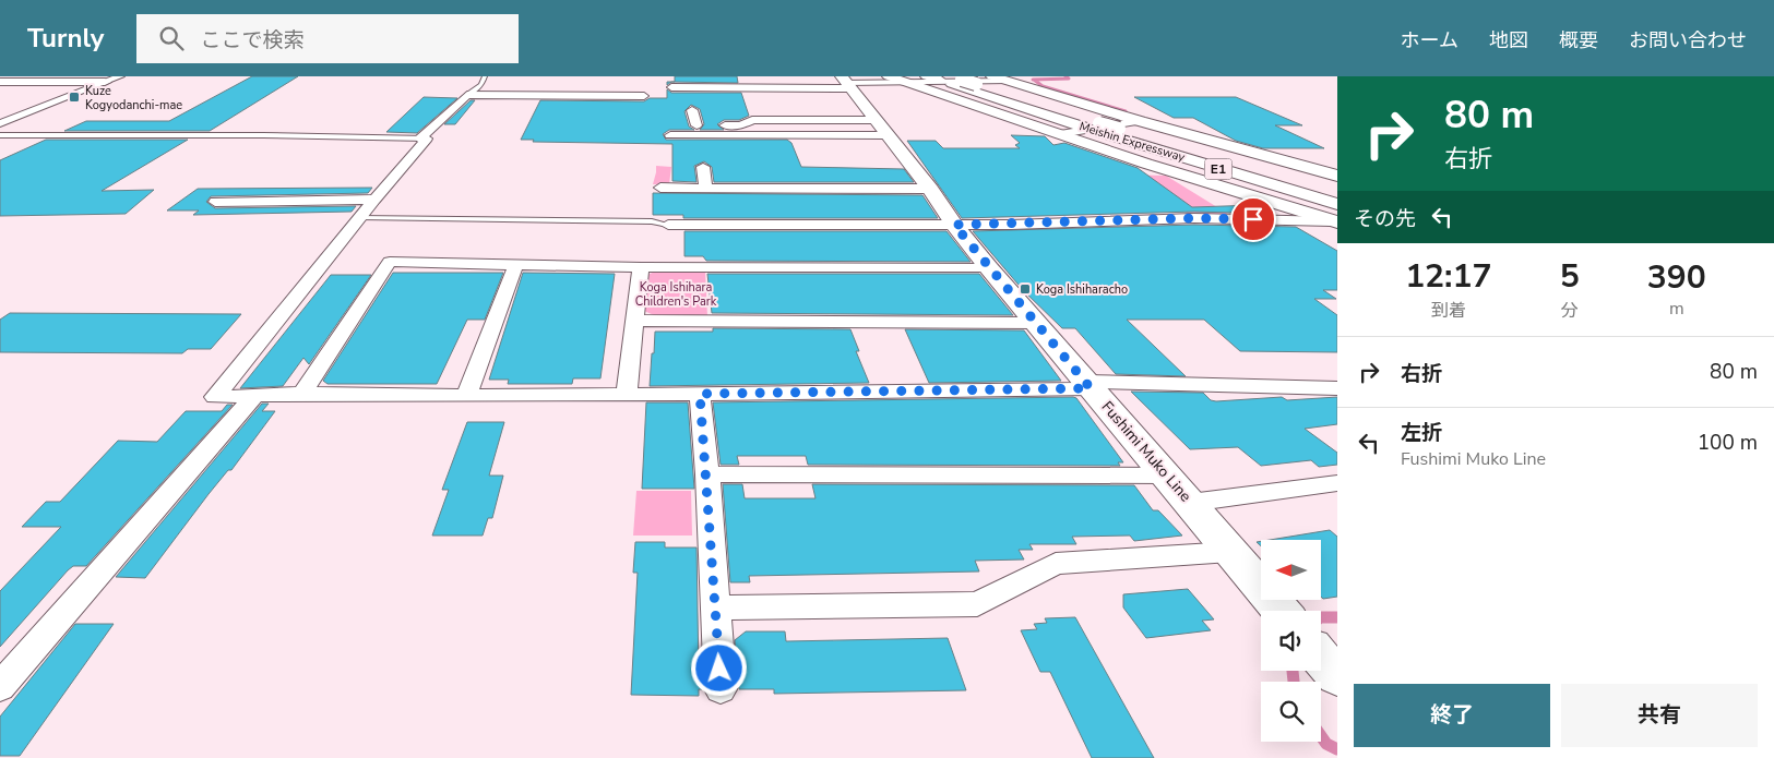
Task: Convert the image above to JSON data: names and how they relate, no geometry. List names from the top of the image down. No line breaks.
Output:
{"streets":{"main road":["Meishin Expressway","E1","Fushimi Muko Line"]},"parks":["Koga Ishihara Children's Park"],"places":{"transit":["Kuze Kogyodanchi-mae","Koga Ishiharacho"]},"north":"left","page":{"header":"Turnly","search":"ここで検索","nav":["ホーム","地図","概要","お問い合わせ"],"turn":["80 m","右折"],"then":"その先","eta":["12:17","到着","5","分","390","m"],"list":[{"name":"右折","value":"80 m"},{"name":"左折","note":"Fushimi Muko Line","value":"100 m"}],"buttons":["終了","共有"]}}
